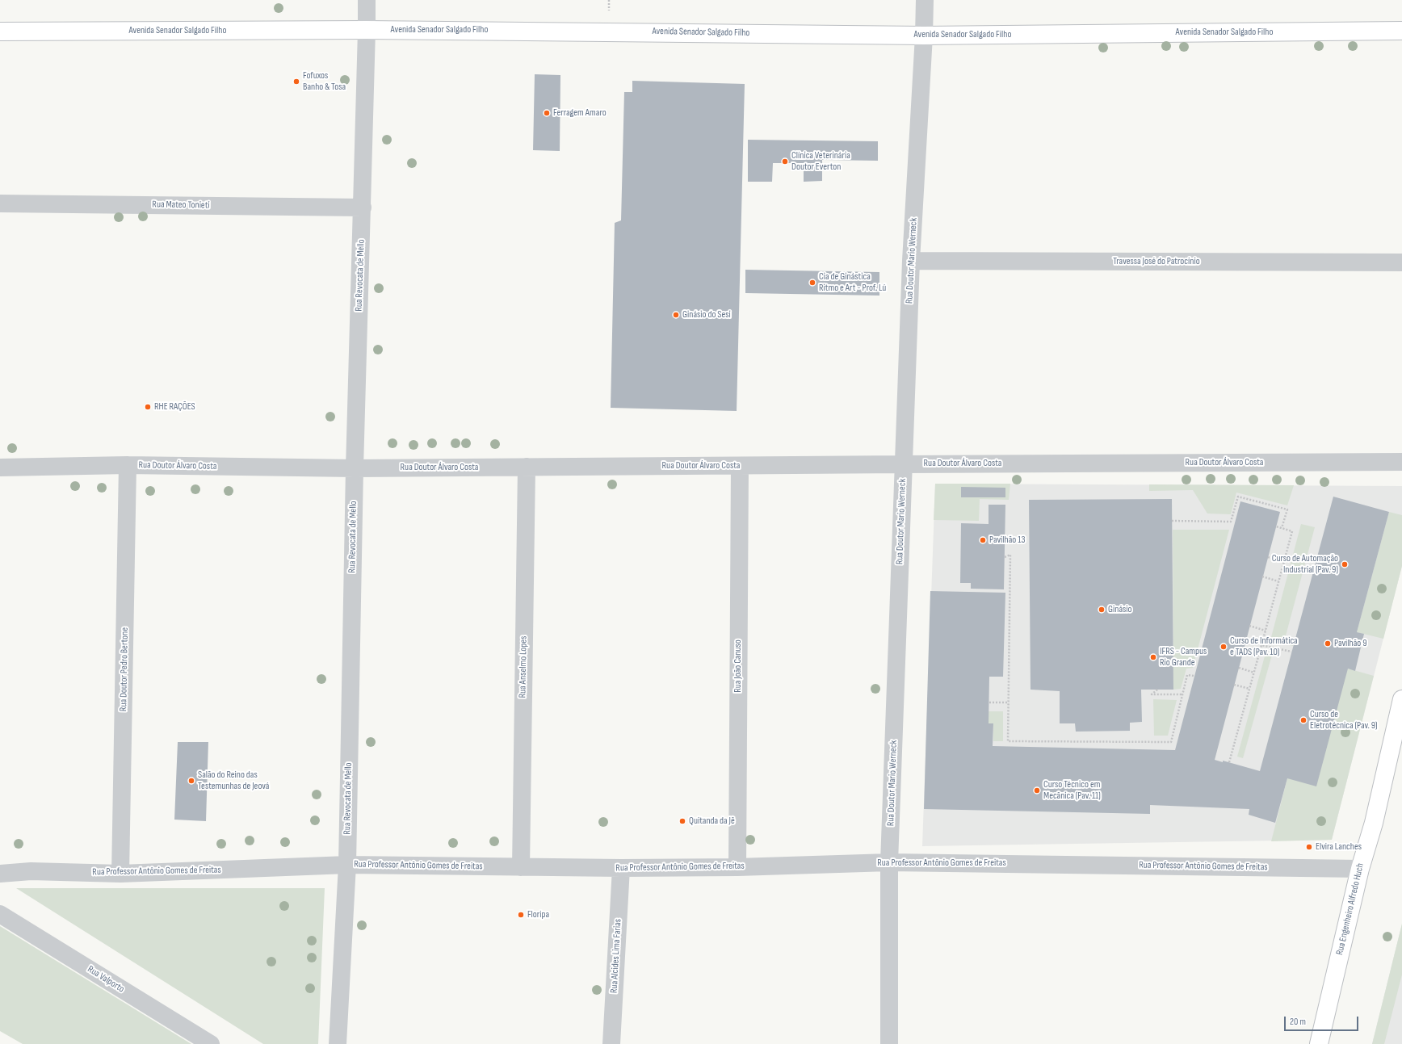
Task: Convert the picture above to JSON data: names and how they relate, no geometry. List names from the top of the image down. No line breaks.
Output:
{"streets":{"main road":["Avenida Senador Salgado Filho","Rua Engenheiro Alfredo Huch"],"street":["Rua Mateo Tonieti","Rua Doutor Mario Werneck","Travessa José do Patrocínio","Rua Revocata de Mello","Rua Doutor Álvaro Costa","Rua João Canuso","Rua Anselmo Lopes","Rua Doutor Pedro Bertone","Rua Professor Antônio Gomes de Freitas","Rua Alcides Lima Farias","Rua Valporto"]},"crossings":[["Avenida Senador Salgado Filho","Rua Doutor Mario Werneck"],["Avenida Senador Salgado Filho","Rua Revocata de Mello"],["Rua Mateo Tonieti","Rua Revocata de Mello"],["Rua Doutor Mario Werneck","Travessa José do Patrocínio"],["Rua Doutor Mario Werneck","Rua Doutor Álvaro Costa"],["Rua Doutor Mario Werneck","Rua Professor Antônio Gomes de Freitas"],["Rua Revocata de Mello","Rua Doutor Álvaro Costa"],["Rua Revocata de Mello","Rua Professor Antônio Gomes de Freitas"],["Rua Doutor Álvaro Costa","Rua João Canuso"],["Rua Doutor Álvaro Costa","Rua Anselmo Lopes"],["Rua Doutor Álvaro Costa","Rua Doutor Pedro Bertone"],["Rua João Canuso","Rua Professor Antônio Gomes de Freitas"],["Rua Anselmo Lopes","Rua Professor Antônio Gomes de Freitas"],["Rua Doutor Pedro Bertone","Rua Professor Antônio Gomes de Freitas"],["Rua Professor Antônio Gomes de Freitas","Rua Engenheiro Alfredo Huch"],["Rua Professor Antônio Gomes de Freitas","Rua Alcides Lima Farias"]],"places":["Fofuxos Banho & Tosa","Ferragem Amaro","Clínica Veterinária Doutor Everton","Cia de Ginástica Ritmo e Art - Prof. Lú","Ginásio do Sesi","RHE RAÇÕES","Pavilhão 13","Curso de Automação Industrial (Pav. 9)","Ginásio","Pavilhão 9","Curso de Informática e TADS (Pav. 10)","IFRS - Campus Rio Grande","Curso de Eletrotécnica (Pav. 9)","Salão do Reino das Testemunhas de Jeová","Curso Técnico em Mecânica (Pav. 11)","Quitanda da Jê","Elvira Lanches","Floripa"],"scale_bar":"20 m"}
